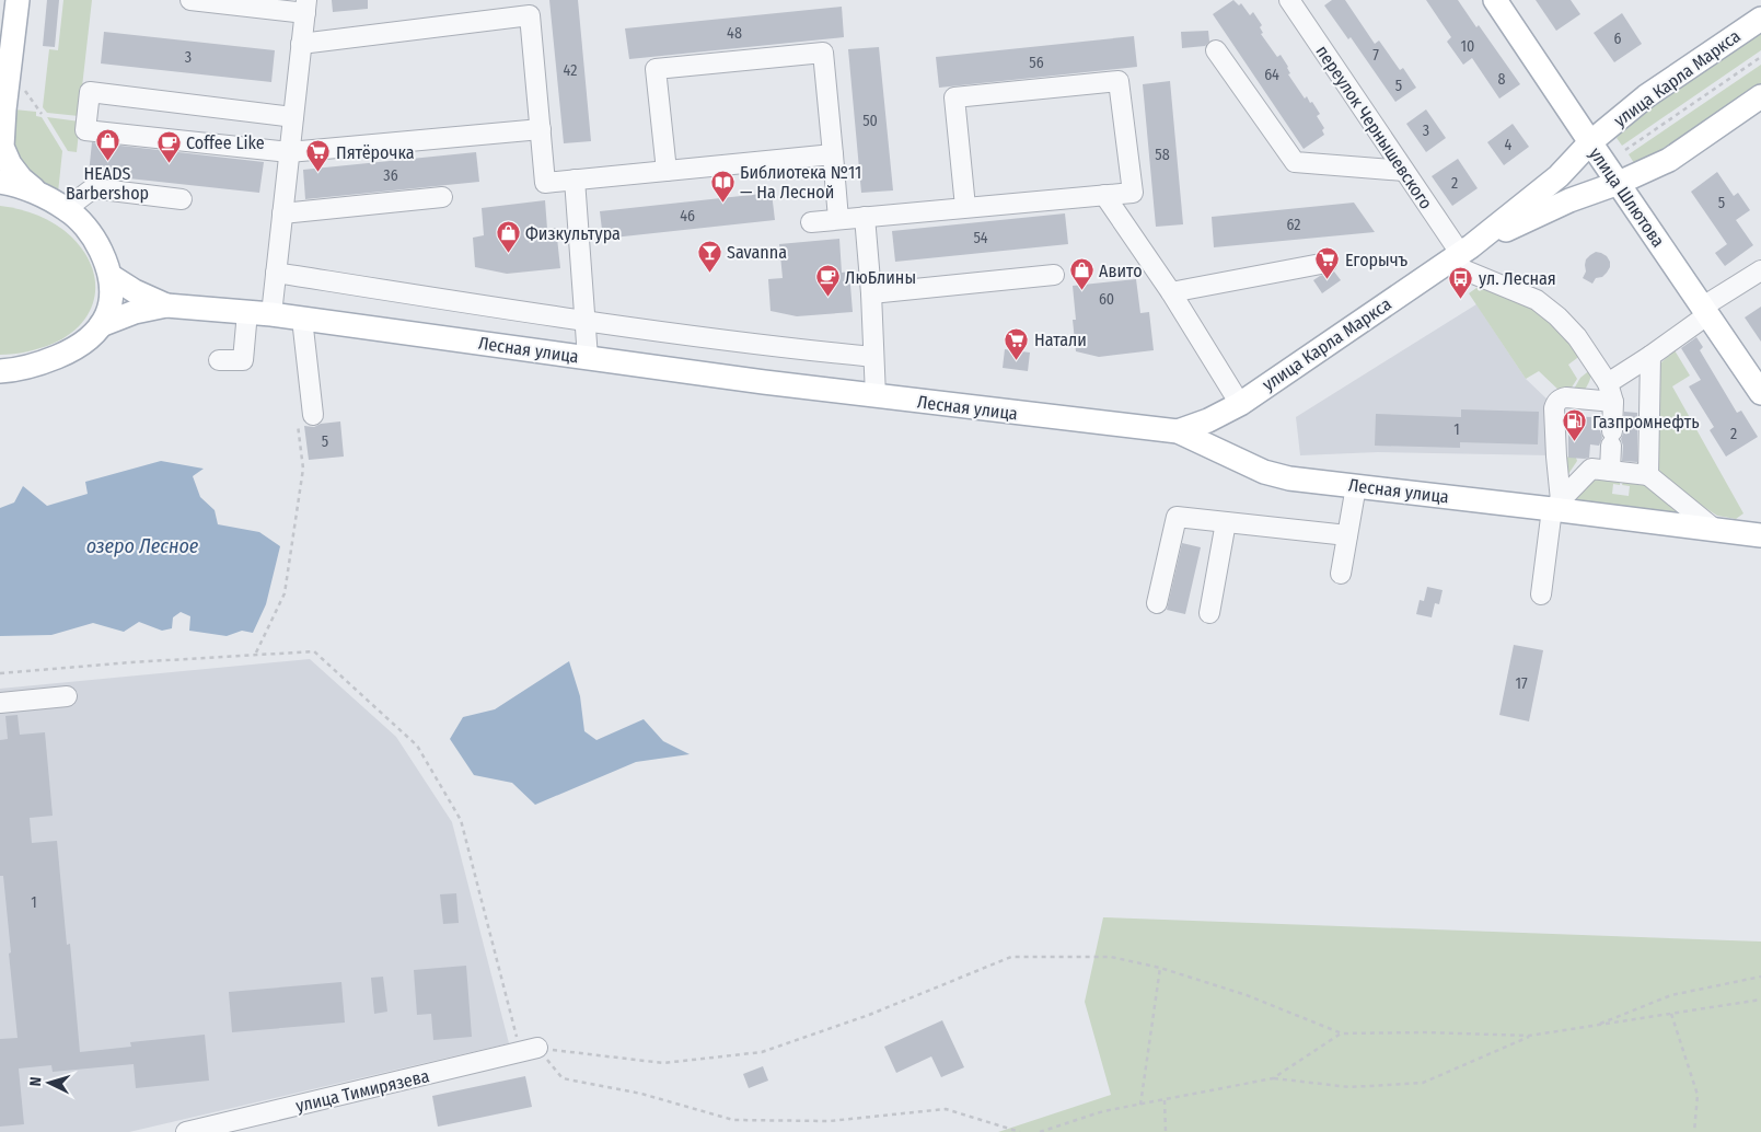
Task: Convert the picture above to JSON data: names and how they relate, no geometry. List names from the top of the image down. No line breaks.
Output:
{"streets":{"main road":["улица Карла Маркса","улица Шлютова","Лесная улица"],"street":["переулок Чернышевского","улица Тимирязева"]},"crossings":[["улица Карла Маркса","переулок Чернышевского"],["улица Карла Маркса","улица Шлютова"],["улица Карла Маркса","Лесная улица"]],"water":["озеро Лесное"],"places":{"shop":["HEADS Barbershop","Физкультура","Авито"],"cafe":["Coffee Like","ЛюБлины"],"supermarket":["Пятёрочка","Егорычъ","Натали"],"library":["Библиотека №11 — На Лесной"],"bar":["Savanna"],"bus stop":["ул. Лесная"],"fuel station":["Газпромнефть"]},"house_numbers":["48","6","10","7","3","56","42","64","8","5","50","3","4","58","36","2","5","46","62","54","60","1","2","5","17","1"],"north":"left"}
